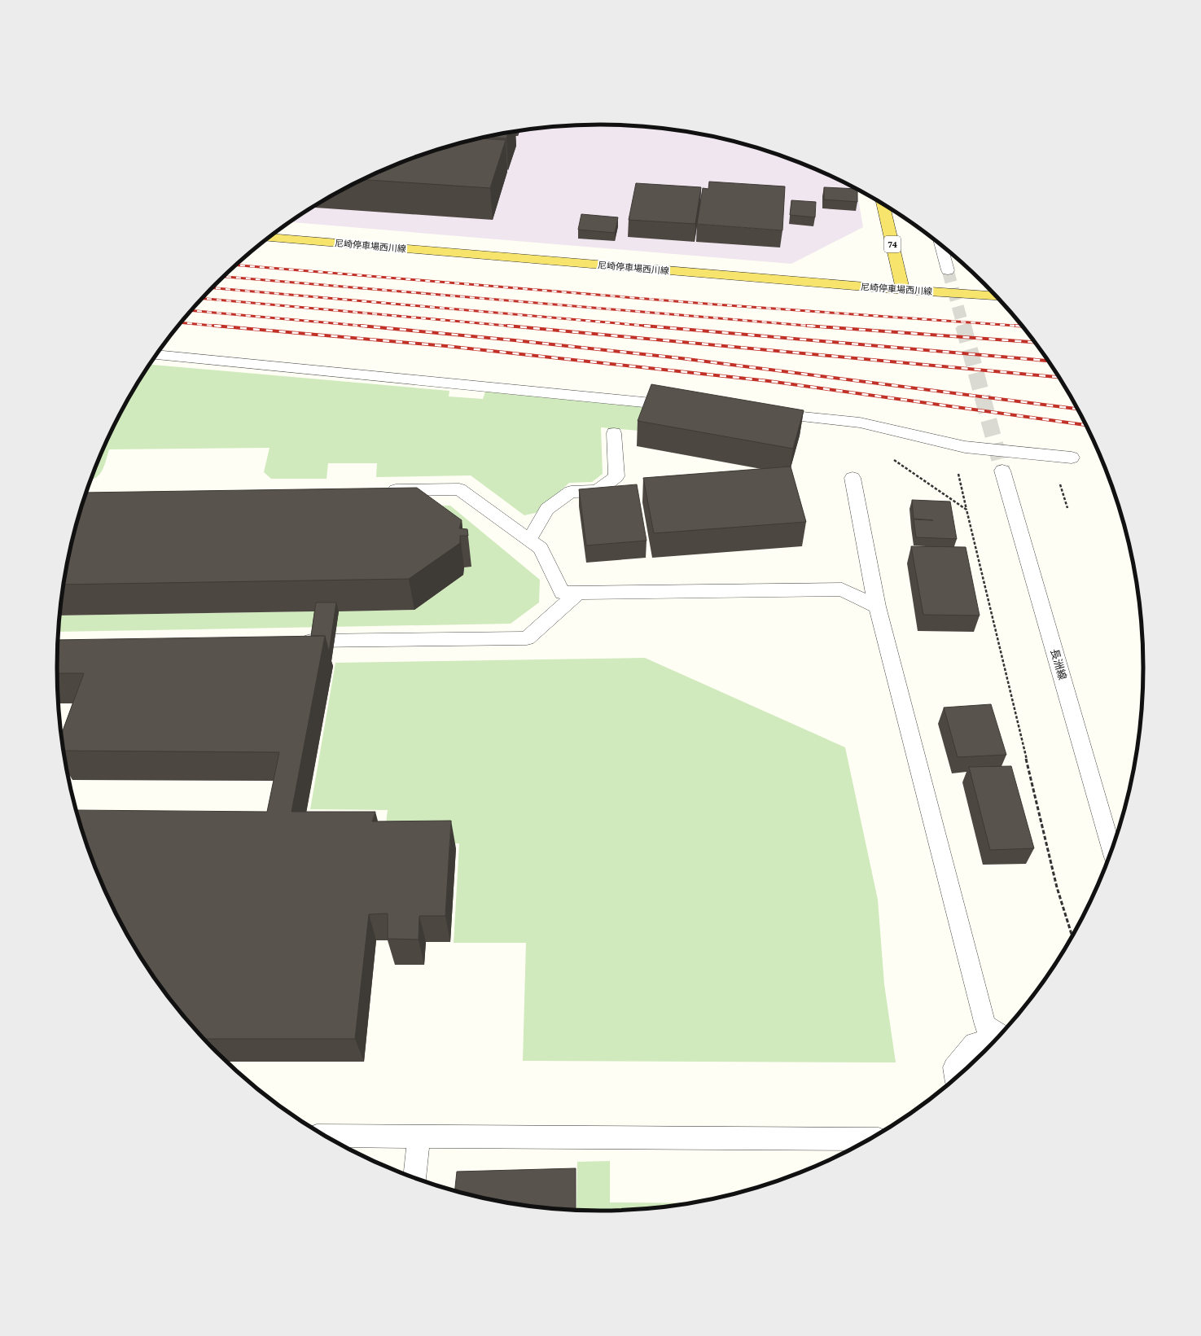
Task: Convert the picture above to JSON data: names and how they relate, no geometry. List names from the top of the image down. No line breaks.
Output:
{"streets":{"main road":["74","尼崎停車場西川線"],"street":["長洲線"]},"crossings":[["74","尼崎停車場西川線"]]}
